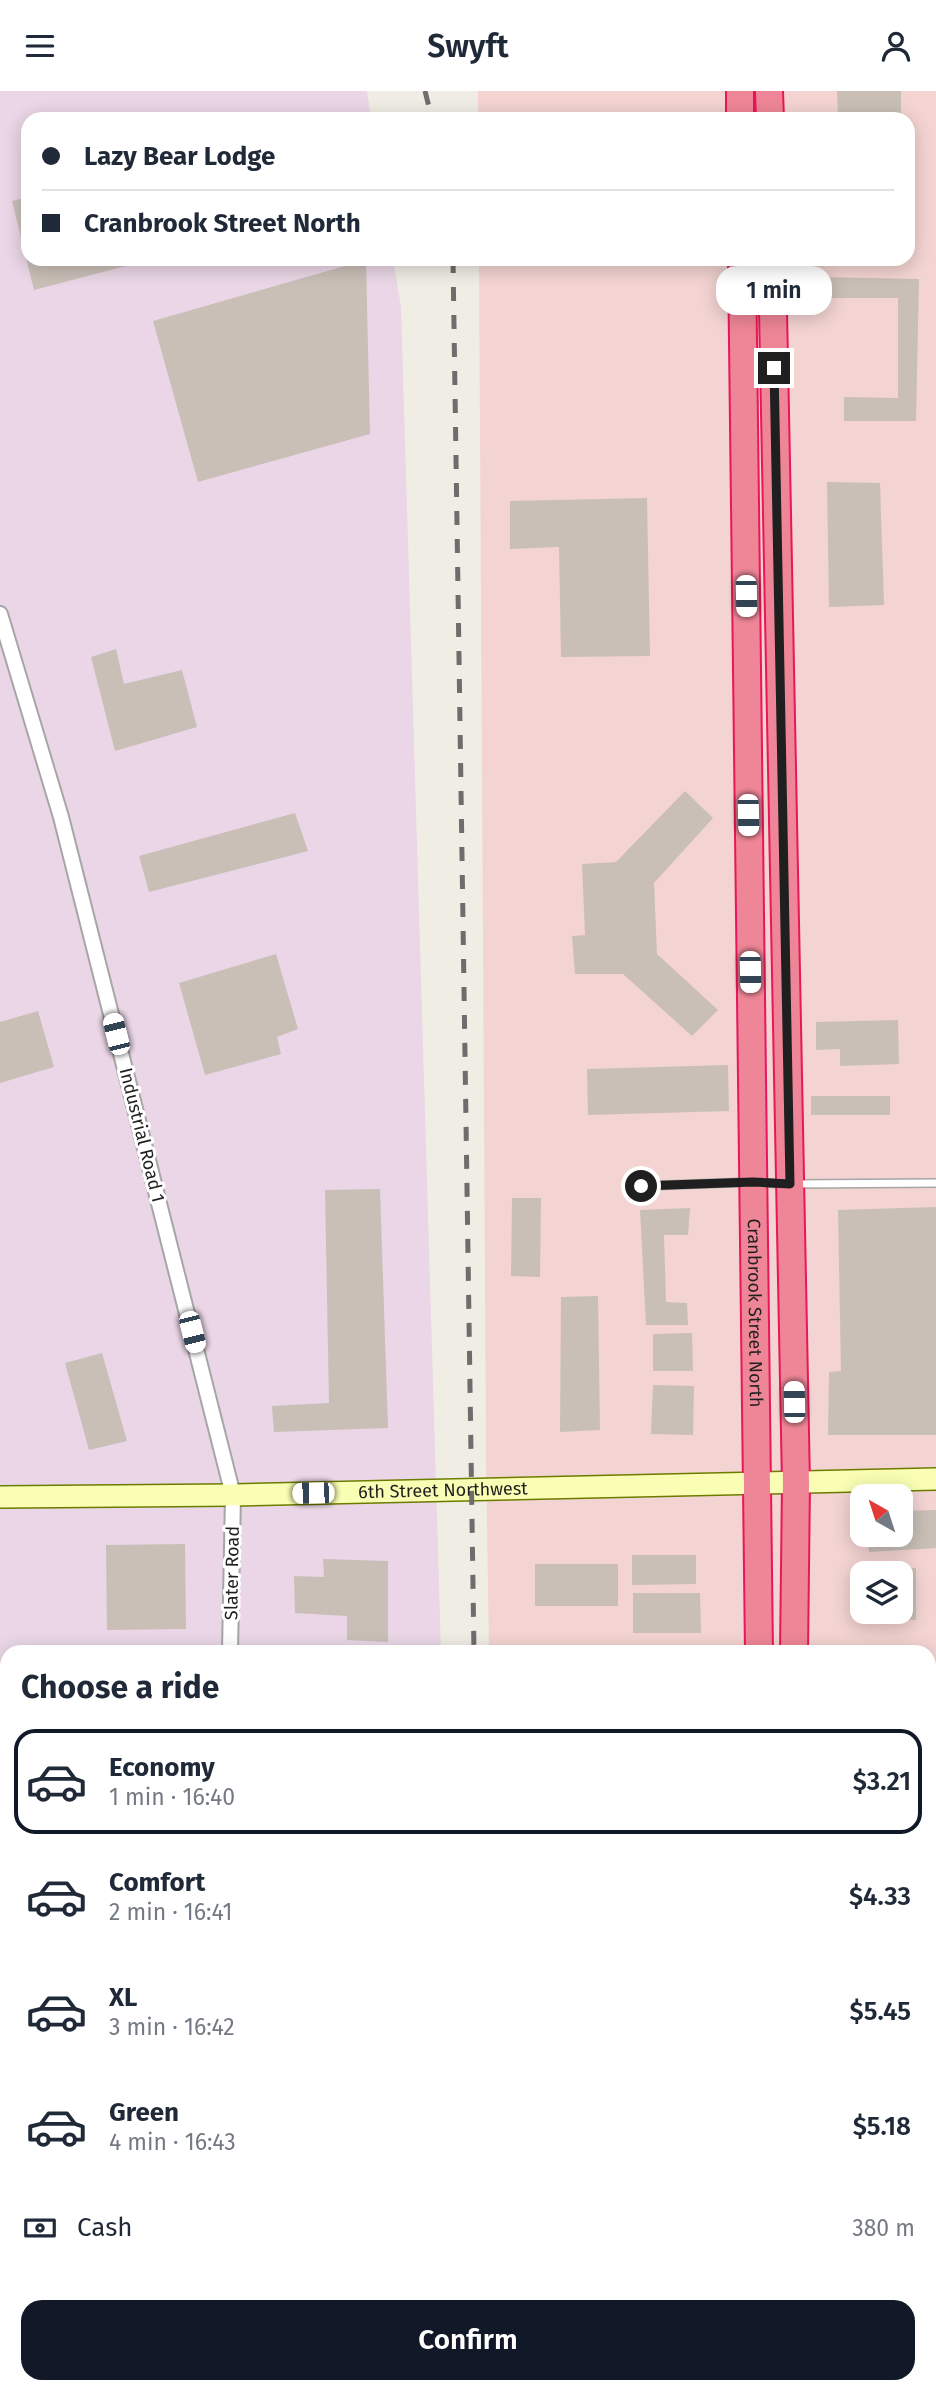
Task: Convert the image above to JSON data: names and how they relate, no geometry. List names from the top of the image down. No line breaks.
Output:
{"streets":{"highway":["Cranbrook Street North"],"street":["Industrial Road 1","6th Street Northwest","Slater Road"]},"crossings":[["Industrial Road 1","6th Street Northwest"],["Industrial Road 1","Slater Road"],["Cranbrook Street North","6th Street Northwest"],["6th Street Northwest","Slater Road"]],"north":"top left","page":{"header":"Swyft","banner":["Lazy Bear Lodge","Cranbrook Street North"],"bubble":"1 min","heading":"Choose a ride","list":[{"name":"Economy","note":"1 min · 16:40","value":"$3.21"},{"name":"Comfort","note":"2 min · 16:41","value":"$4.33"},{"name":"XL","note":"3 min · 16:42","value":"$5.45"},{"name":"Green","note":"4 min · 16:43","value":"$5.18"}],"pay":["Cash","380 m"],"buttons":"Confirm"}}
